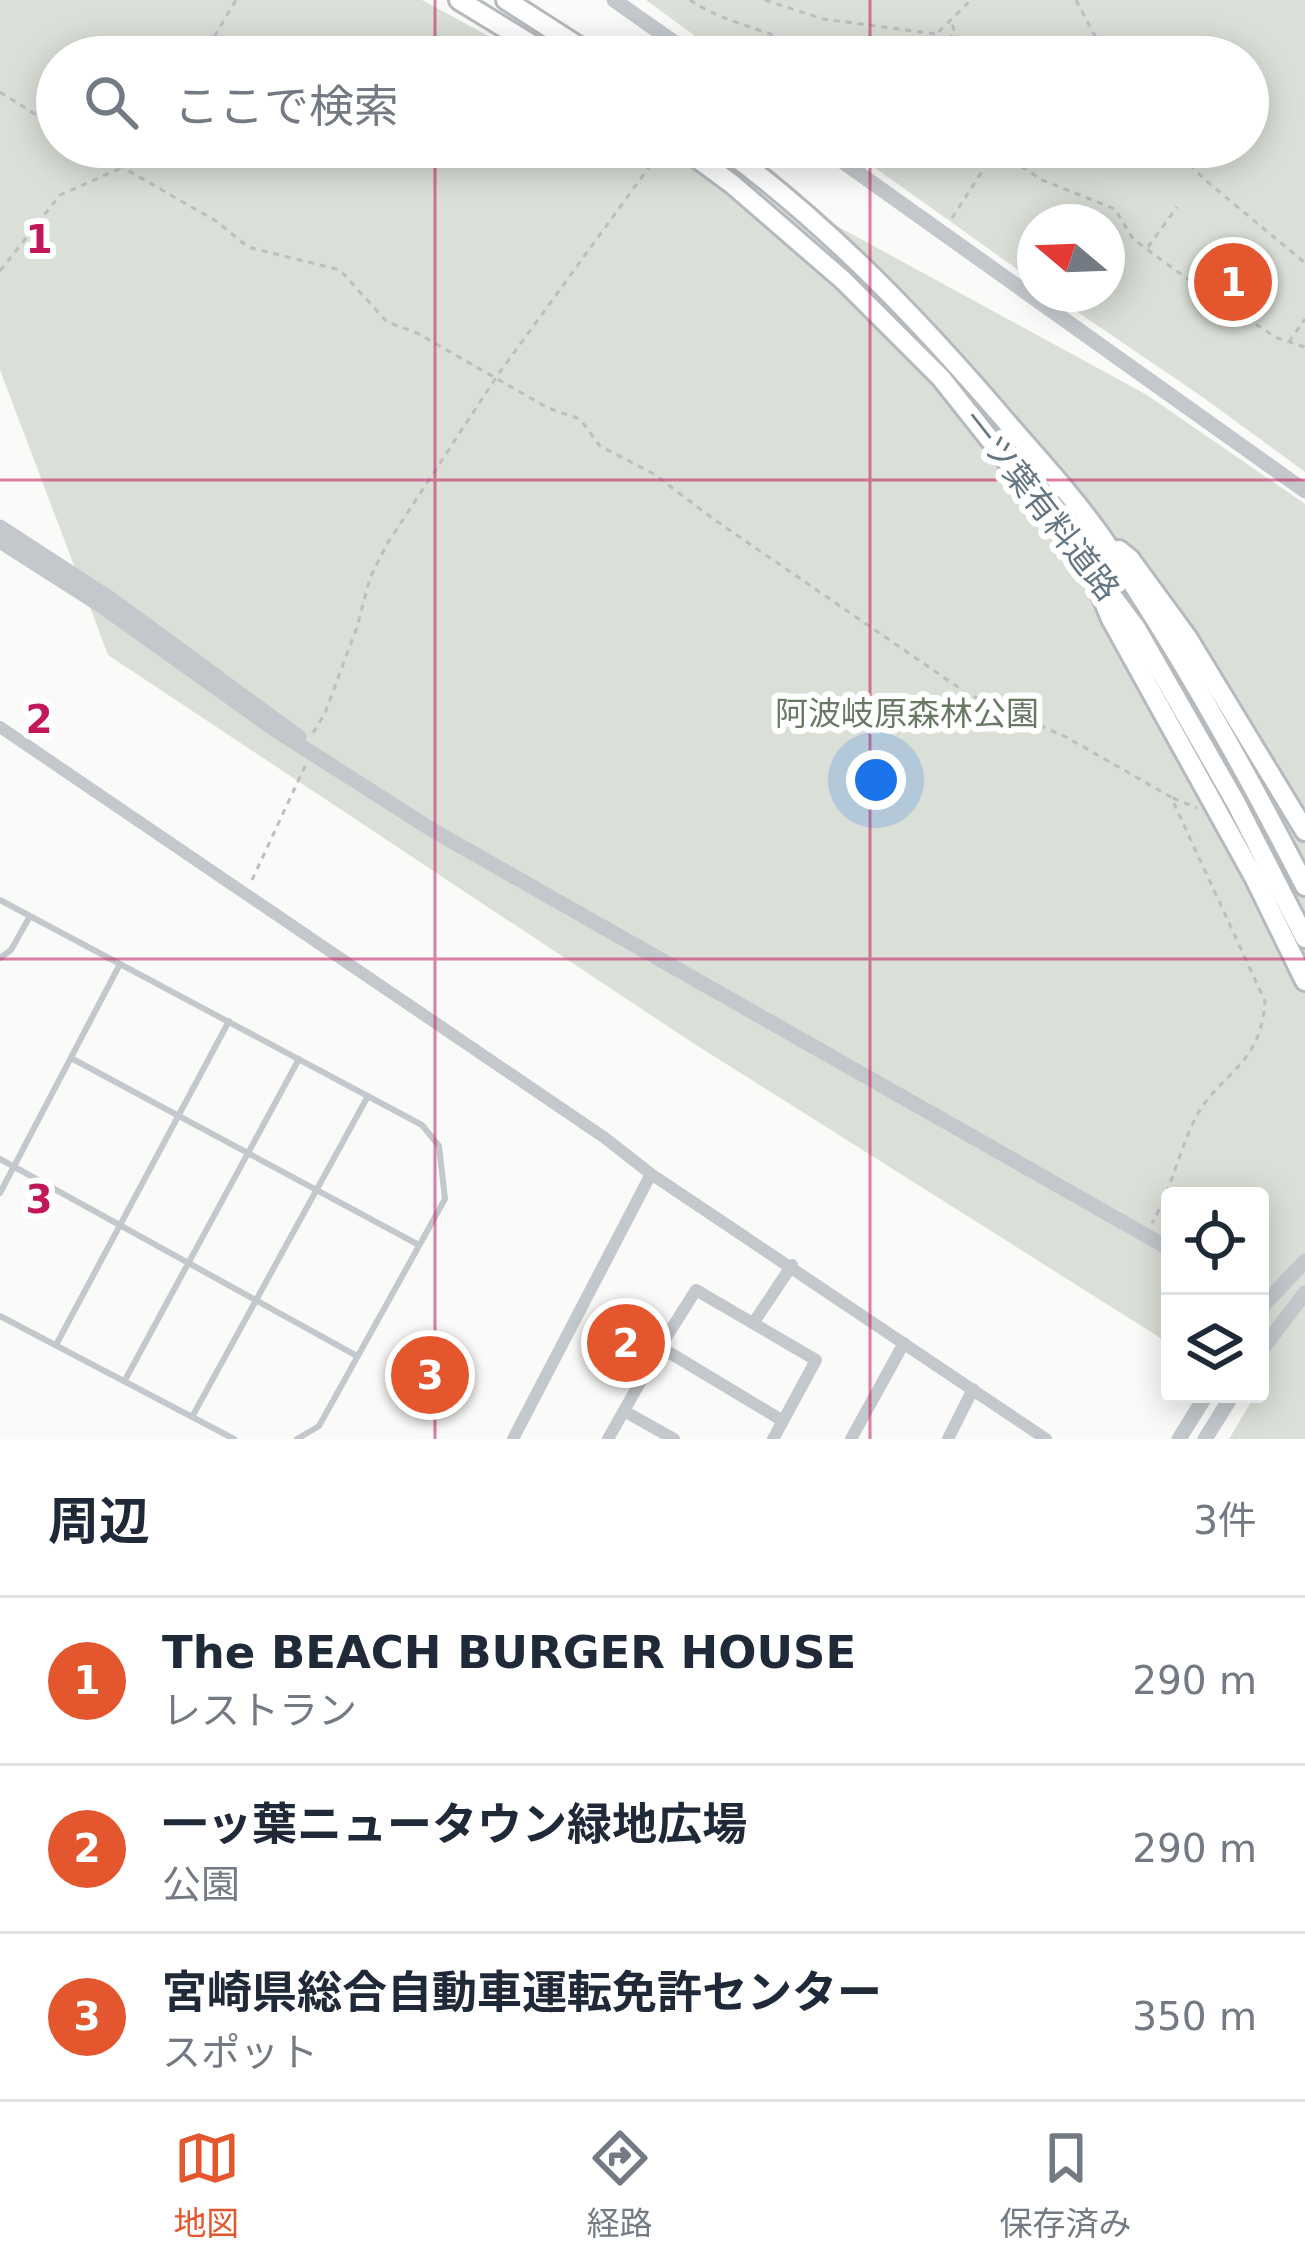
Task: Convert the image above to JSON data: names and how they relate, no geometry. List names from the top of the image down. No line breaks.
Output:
{"streets":{"main road":["一ツ葉有料道路"]},"parks":["阿波岐原森林公園"],"north":"left","page":{"search":"ここで検索","pins":["1","2","3"],"heading":["周辺","3件"],"list":[{"mark":"1","name":"The BEACH BURGER HOUSE","note":"レストラン","value":"290 m"},{"mark":"2","name":"一ッ葉ニュータウン緑地広場","note":"公園","value":"290 m"},{"mark":"3","name":"宮崎県総合自動車運転免許センター","note":"スポット","value":"350 m"}],"nav":["地図","経路","保存済み"]},"grid":{"rows":["1","2","3"]}}
